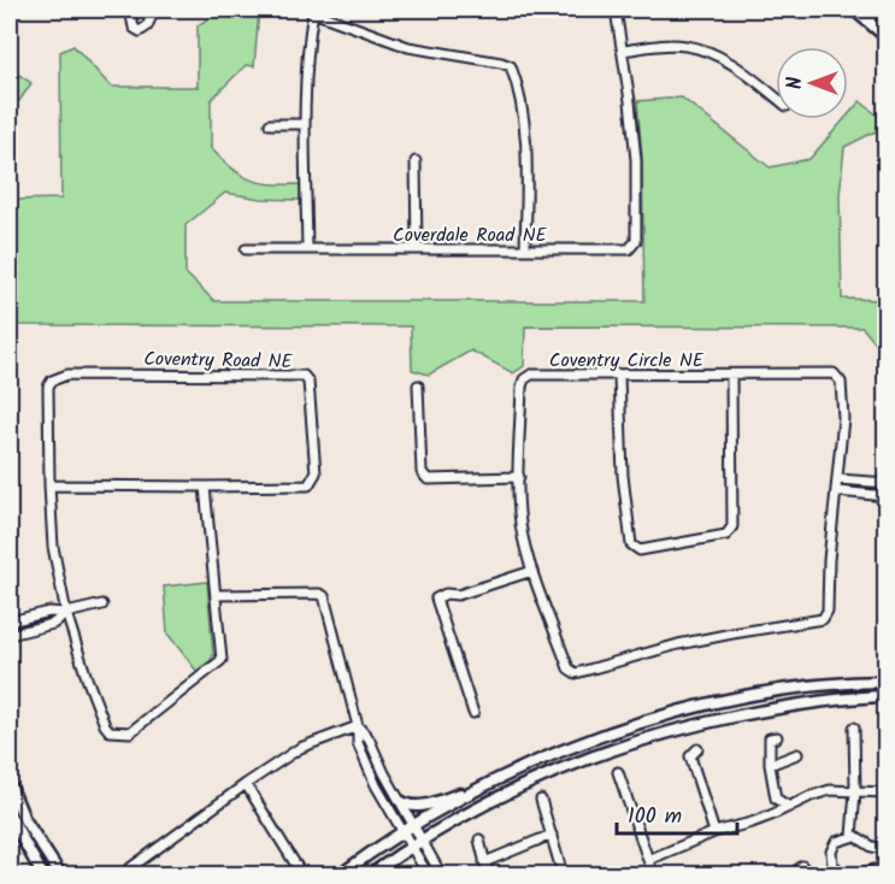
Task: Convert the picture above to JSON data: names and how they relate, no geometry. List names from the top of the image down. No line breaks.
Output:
{"streets":{"street":["Coverdale Road NE","Coventry Road NE","Coventry Circle NE"]},"scale_bar":"100 m","north":"left"}
